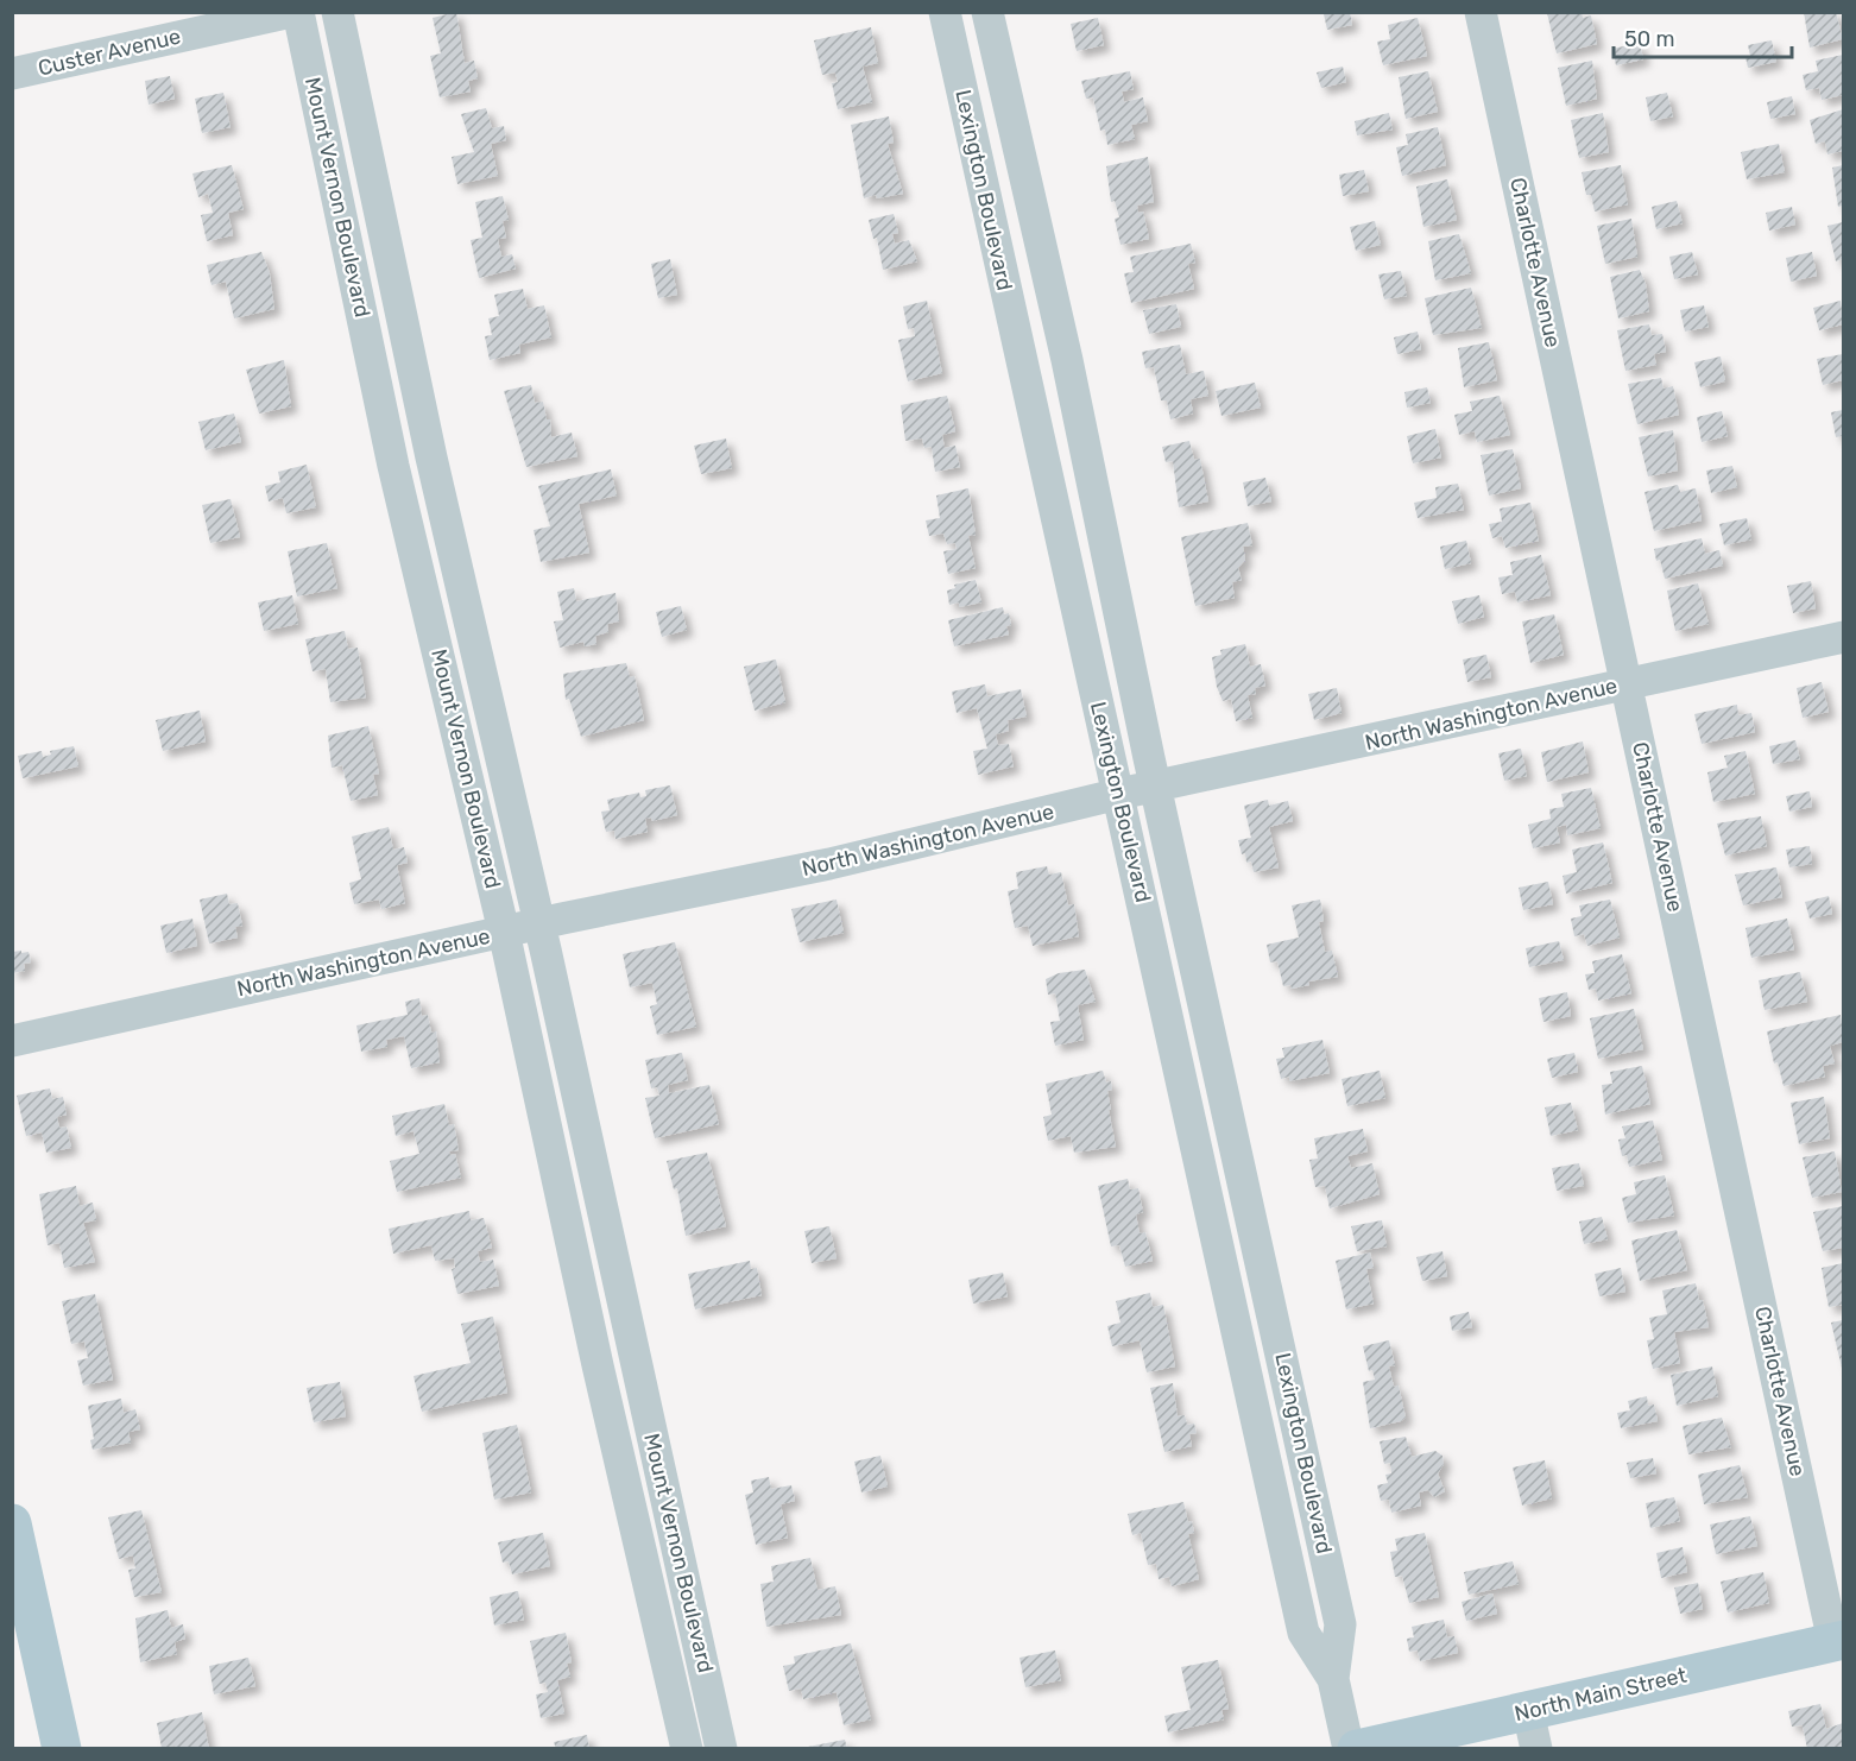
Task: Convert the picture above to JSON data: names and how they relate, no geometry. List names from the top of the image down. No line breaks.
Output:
{"streets":{"main road":["North Main Street"],"street":["Custer Avenue","Lexington Boulevard","Mount Vernon Boulevard","Charlotte Avenue","North Washington Avenue"]},"crossings":[["Lexington Boulevard","North Washington Avenue"],["Mount Vernon Boulevard","North Washington Avenue"],["Charlotte Avenue","North Washington Avenue"],["Charlotte Avenue","North Main Street"]],"scale_bar":"50 m"}
